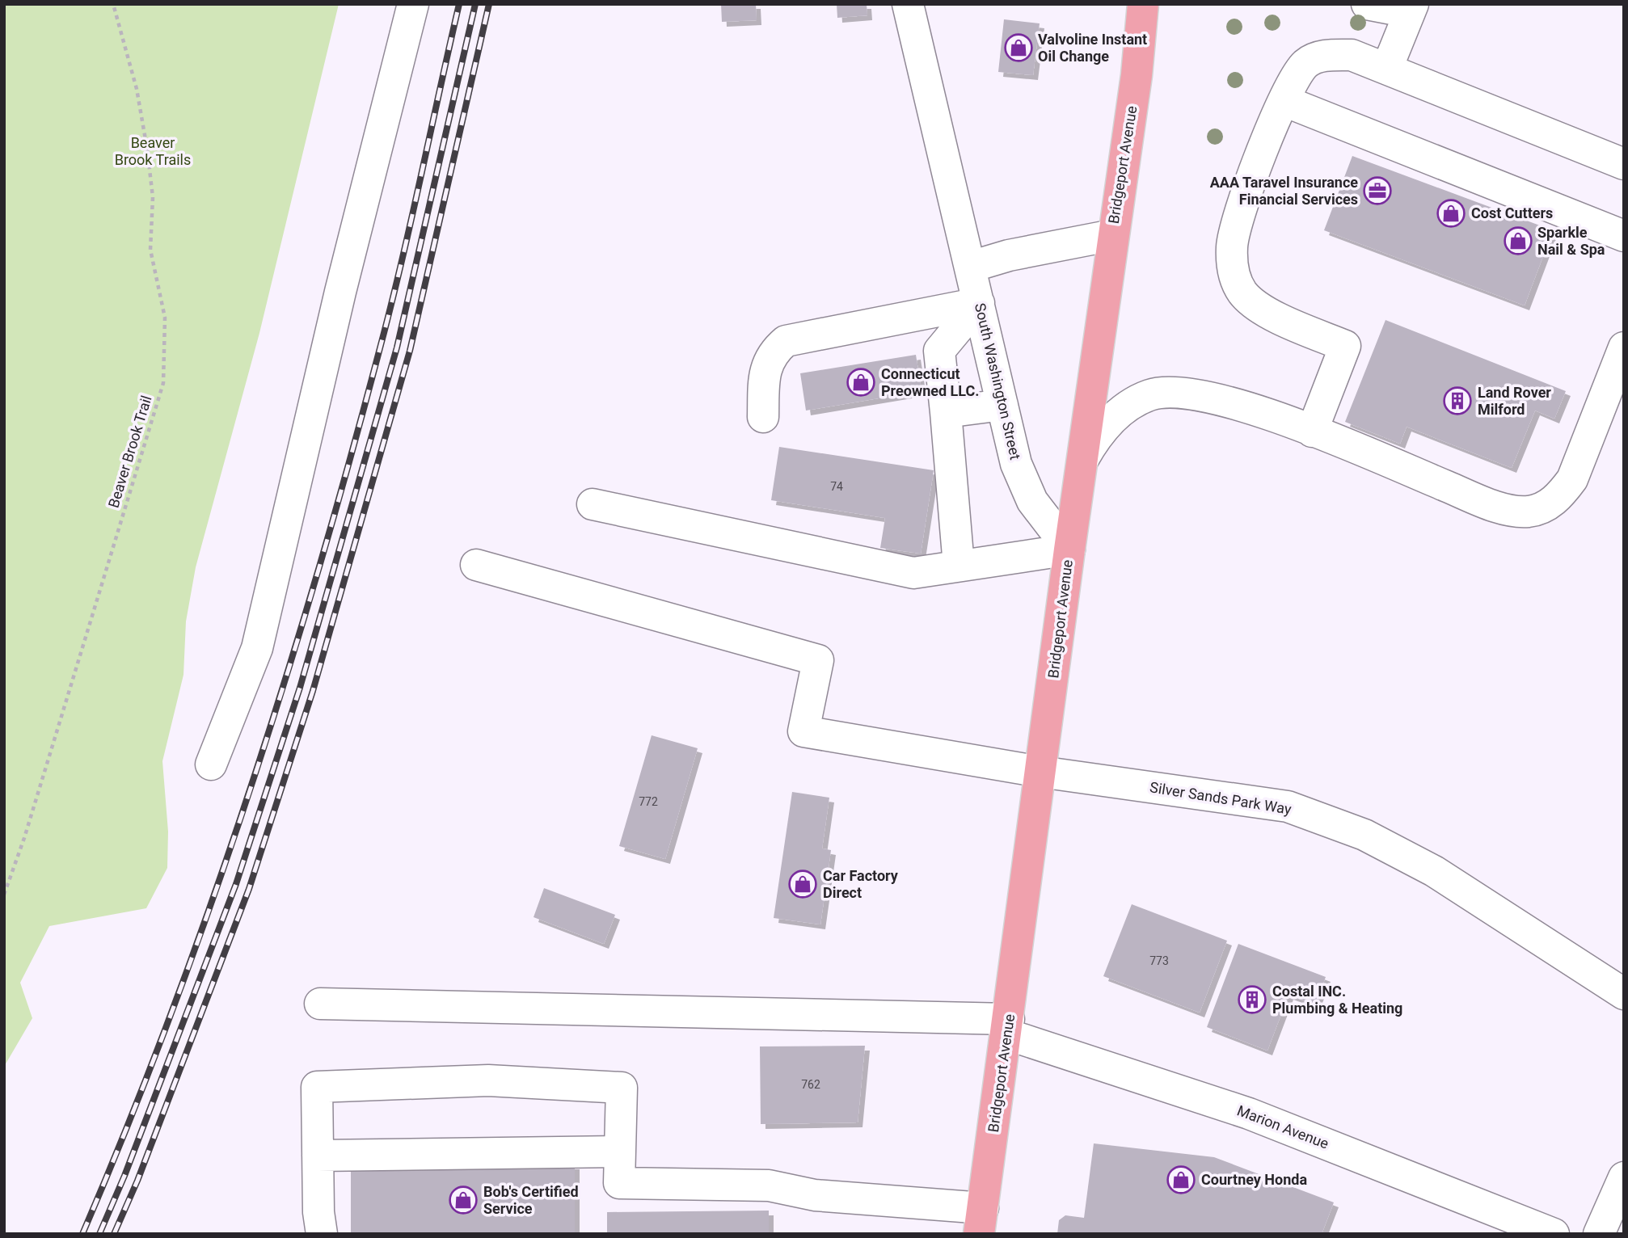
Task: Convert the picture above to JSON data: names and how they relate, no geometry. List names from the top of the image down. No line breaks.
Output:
{"streets":{"main road":["Bridgeport Avenue"],"street":["South Washington Street","Silver Sands Park Way","Marion Avenue"],"path":["Beaver Brook Trail"]},"crossings":[["Bridgeport Avenue","South Washington Street"],["Bridgeport Avenue","Silver Sands Park Way"],["Bridgeport Avenue","Marion Avenue"]],"parks":["Beaver Brook Trails"],"places":{"shop":["Valvoline Instant Oil Change","Cost Cutters","Sparkle Nail & Spa","Connecticut Preowned LLC.","Car Factory Direct","Courtney Honda","Bob's Certified Service"],"office":["AAA Taravel Insurance Financial Services"],"building":["Land Rover Milford","Costal INC. Plumbing & Heating"]},"house_numbers":["74","772","773","762"]}
